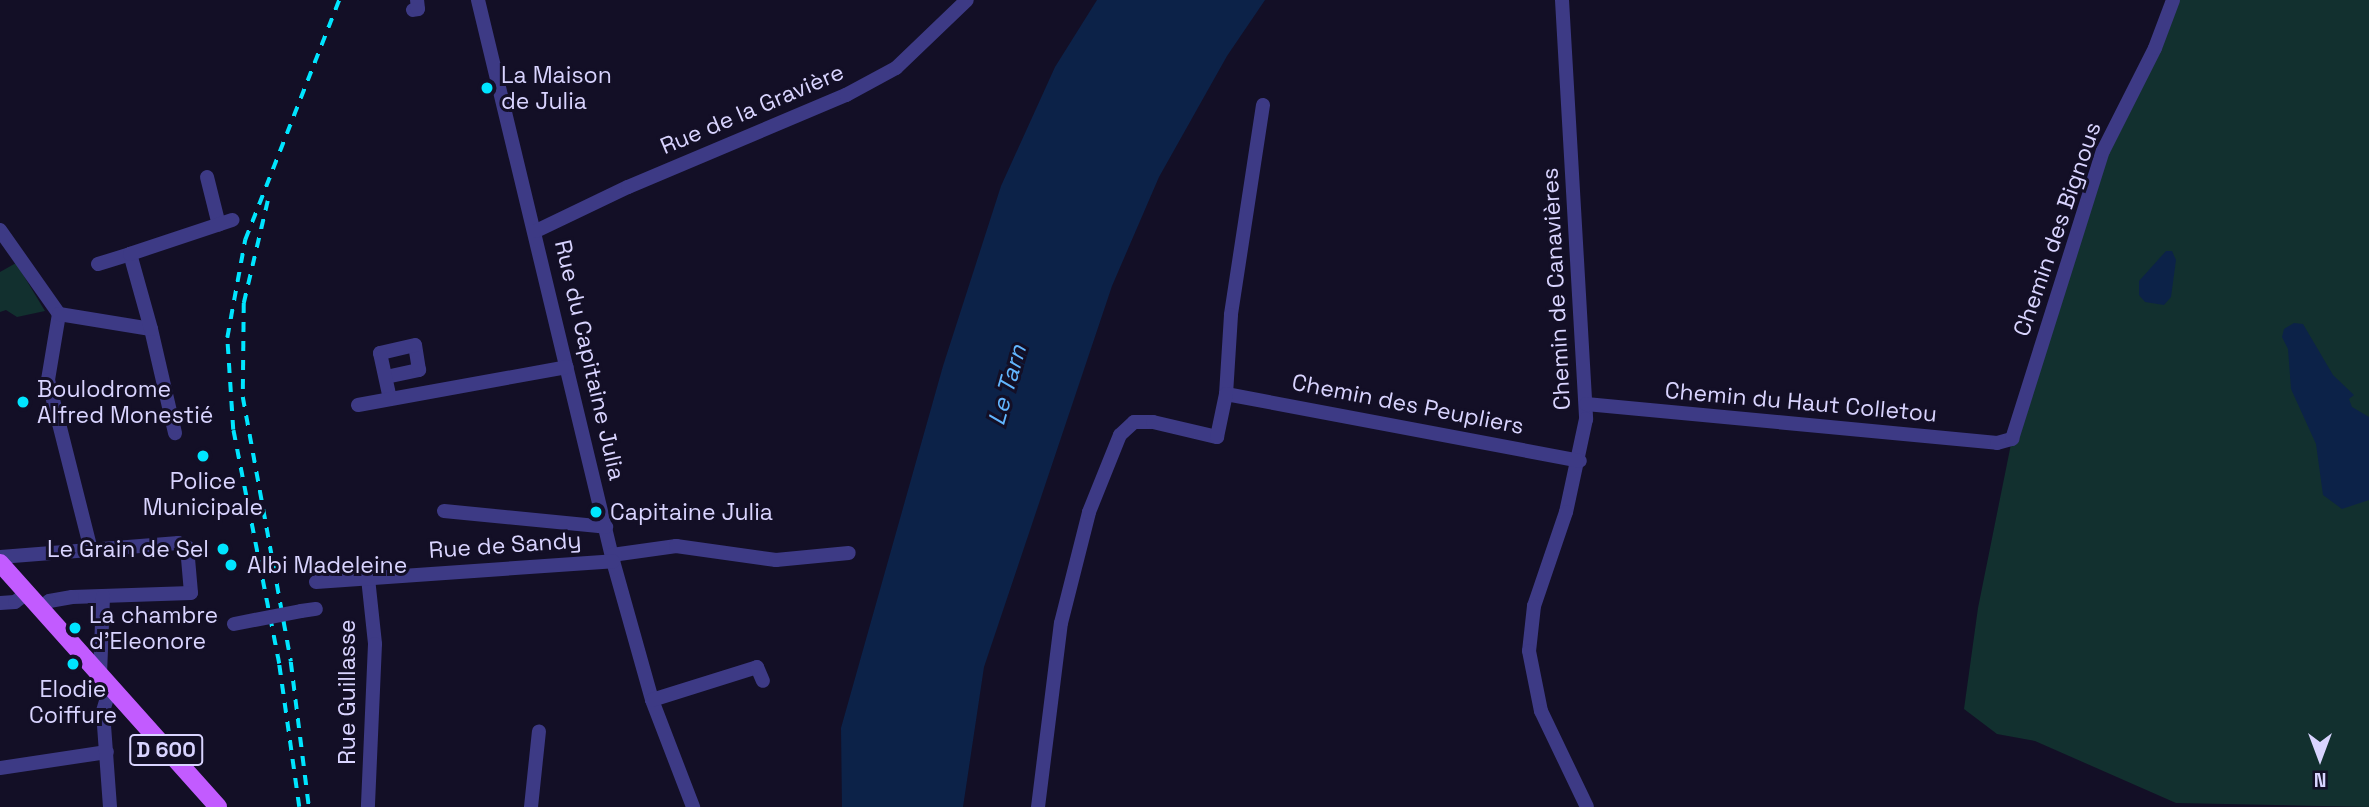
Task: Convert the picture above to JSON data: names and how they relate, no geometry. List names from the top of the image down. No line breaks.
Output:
{"streets":{"main road":["D 600"],"street":["Rue de la Gravière","Chemin des Bignous","Chemin de Canavières","Rue du Capitaine Julia","Chemin du Haut Colletou","Chemin des Peupliers","Rue de Sandy","Rue Guillasse"]},"crossings":[["Rue de la Gravière","Rue du Capitaine Julia"],["Chemin des Bignous","Chemin du Haut Colletou"],["Chemin de Canavières","Chemin du Haut Colletou"],["Chemin de Canavières","Chemin des Peupliers"],["Rue du Capitaine Julia","Rue de Sandy"],["Rue de Sandy","Rue Guillasse"]],"water":["Le Tarn"],"places":["La Maison de Julia","Boulodrome Alfred Monestié","Police Municipale","Capitaine Julia","Le Grain de Sel","Albi Madeleine","La chambre d’Eleonore","Elodie Coiffure"],"north":"bottom"}
